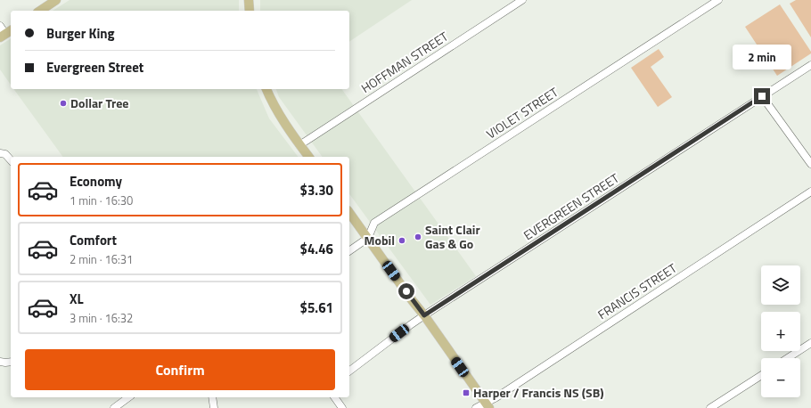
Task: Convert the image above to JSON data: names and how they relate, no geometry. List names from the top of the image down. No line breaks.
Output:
{"streets":{"street":["HOFFMAN STREET","VIOLET STREET","EVERGREEN STREET","FRANCIS STREET"]},"places":{"other":["Dollar Tree","Saint Clair Gas & Go","Mobil"],"transit":["Harper / Francis NS (SB)"]},"page":{"banner":["Burger King","Evergreen Street"],"bubble":"2 min","list":[{"name":"Economy","note":"1 min · 16:30","value":"$3.30"},{"name":"Comfort","note":"2 min · 16:31","value":"$4.46"},{"name":"XL","note":"3 min · 16:32","value":"$5.61"}],"map_buttons":["+","−"],"buttons":"Confirm"}}
